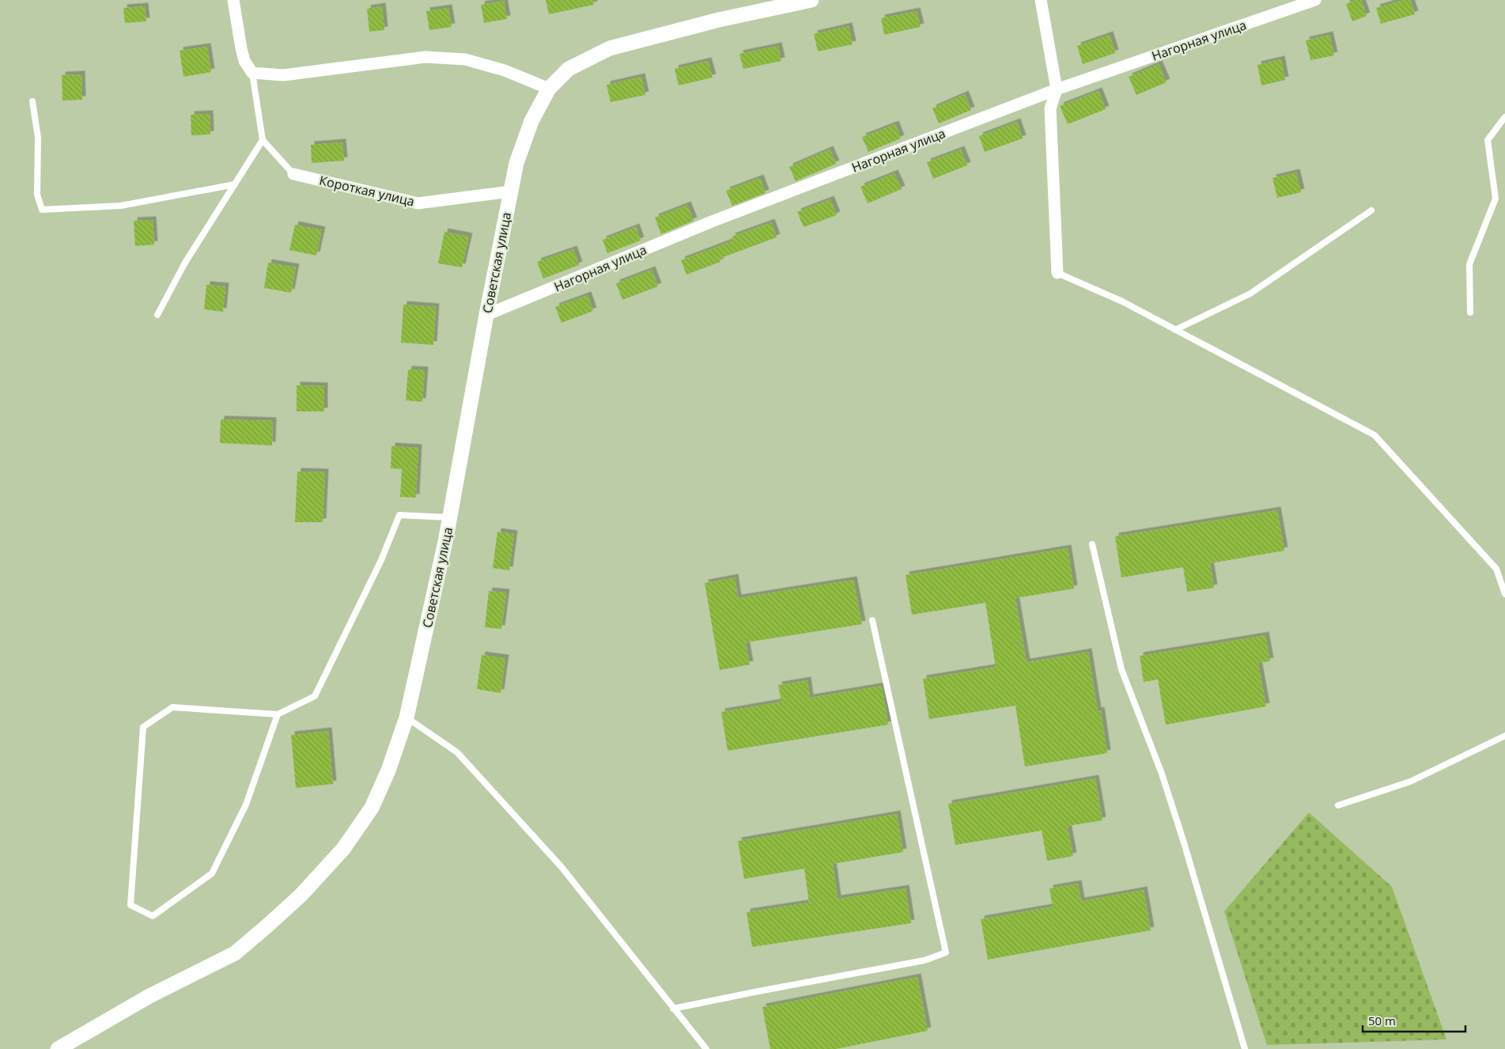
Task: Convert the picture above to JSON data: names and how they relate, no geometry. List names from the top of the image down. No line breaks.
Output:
{"streets":{"street":["Нагорная улица","Короткая улица","Советская улица"]},"crossings":[["Нагорная улица","Советская улица"],["Короткая улица","Советская улица"]],"scale_bar":"50 m"}
